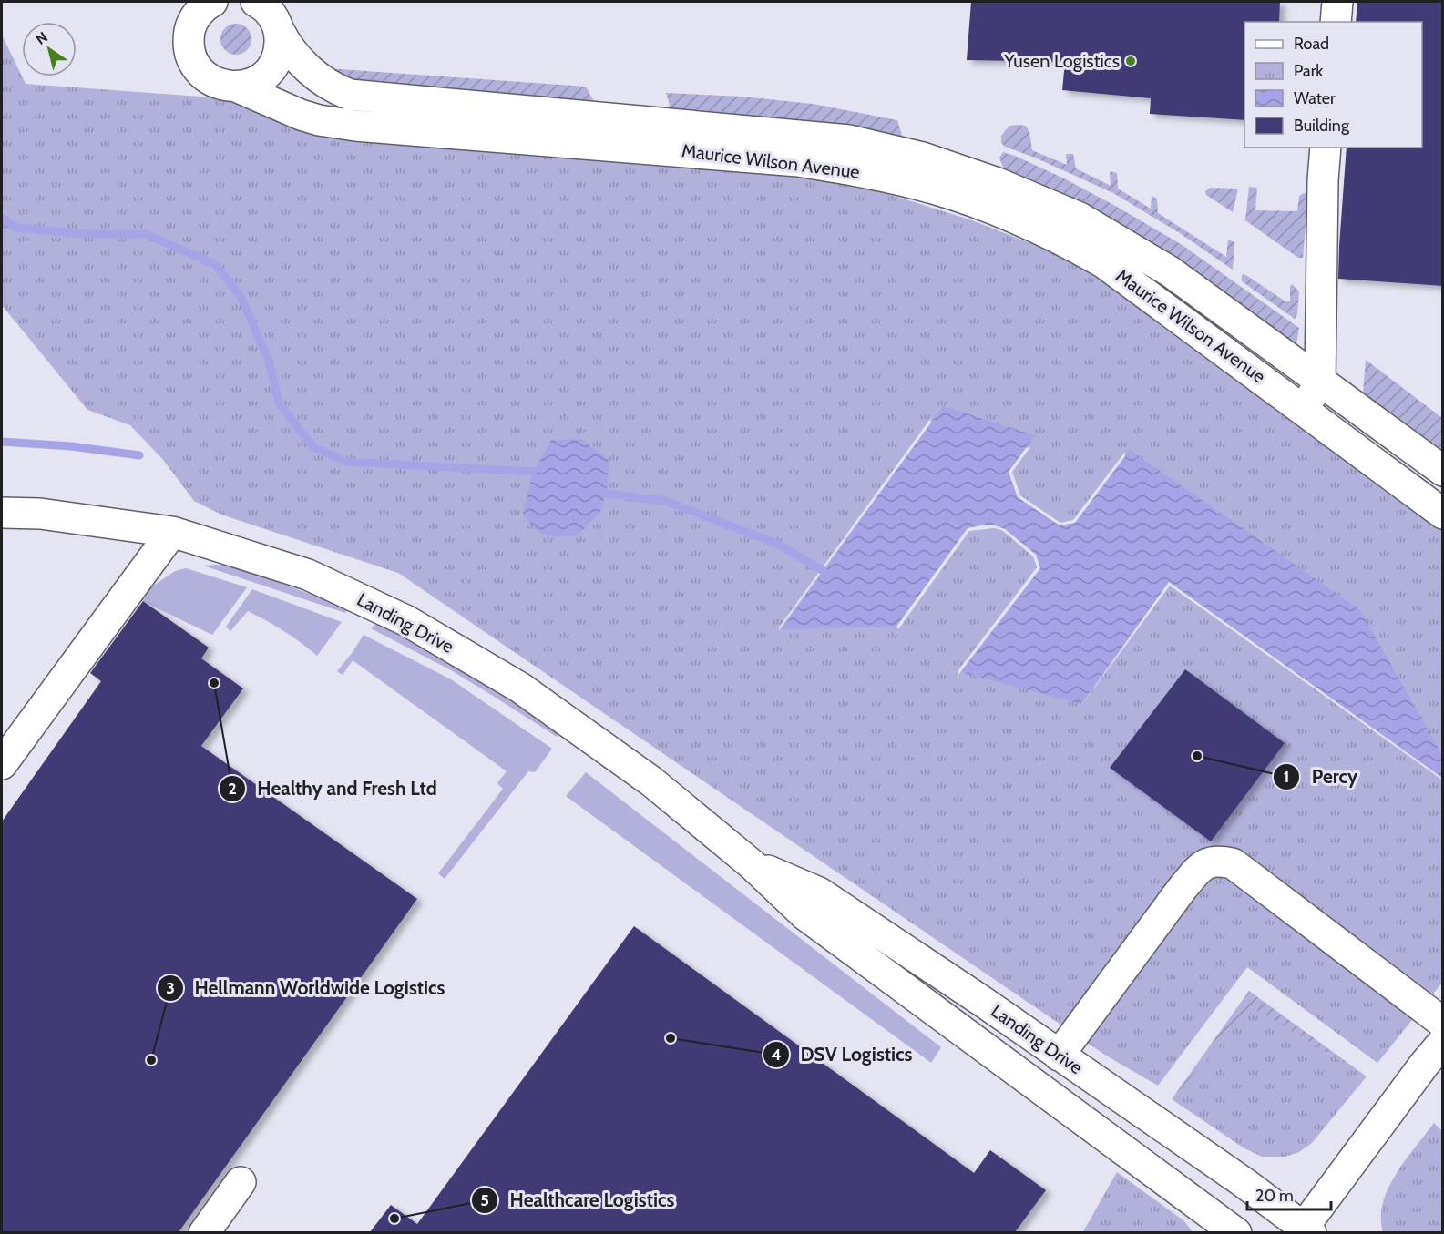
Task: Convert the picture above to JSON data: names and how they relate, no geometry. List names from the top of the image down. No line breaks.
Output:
{"streets":{"street":["Maurice Wilson Avenue","Landing Drive"]},"places":["Yusen Logistics","Healthy and Fresh Ltd","Percy","DSV Logistics","Hellmann Worldwide Logistics","Healthcare Logistics"],"legend":["Road","Park","Water","Building"],"scale_bar":"20 m","north":"top left"}
